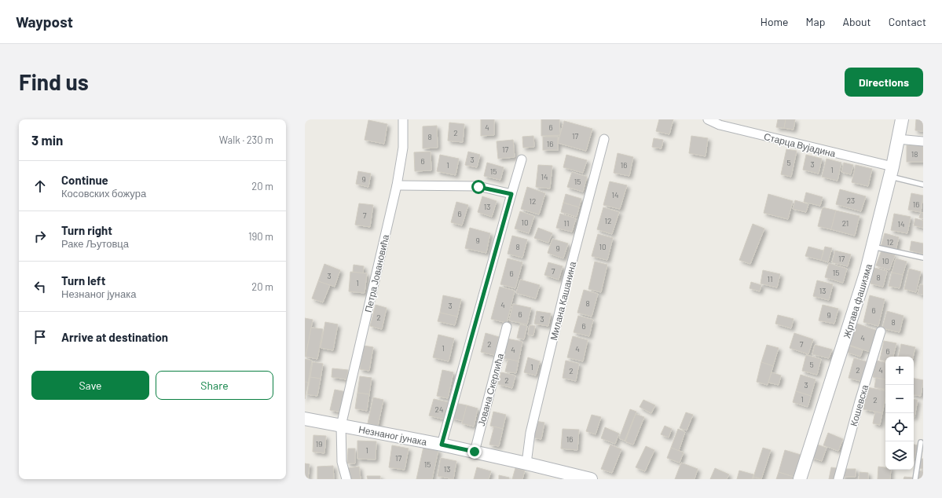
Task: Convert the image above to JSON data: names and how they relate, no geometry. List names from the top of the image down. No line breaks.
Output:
{"streets":{"street":["Старца Вујадина","Петра Јовановића","Милана Кашанина","Жртава фашизма","Јована Скерлића","Кошевска","Незнаног јунака"]},"crossings":[["Старца Вујадина","Жртава фашизма"],["Петра Јовановића","Незнаног јунака"],["Милана Кашанина","Незнаног јунака"],["Јована Скерлића","Незнаног јунака"]],"house_numbers":["4","6","2","17","8","16","17","18","3","6","5","3","1","16","1","15","14","9","15","14","23","12","16","13","6","7","12","10","11","21","14","9","12","8","10","9","17","10","7","15","6","3","8","11","1","13","8","4","3","6","6","9","2","3","8","6","4","2","7","1","4","4","6","5","1","2","4","2","2","3","1","2","24","16","19","1","17","15","13"],"page":{"header":"Waypost","nav":["Home","Map","About","Contact"],"buttons":["Directions",["Save","Share"]],"title":"Find us","heading":["3 min","Walk · 230 m"],"list":[["Continue","Косовских божура","20 m"],["Turn right","Раке Љутовца","190 m"],["Turn left","Незнаног јунака","20 m"],"Arrive at destination"],"map_buttons":["+","−"]}}
